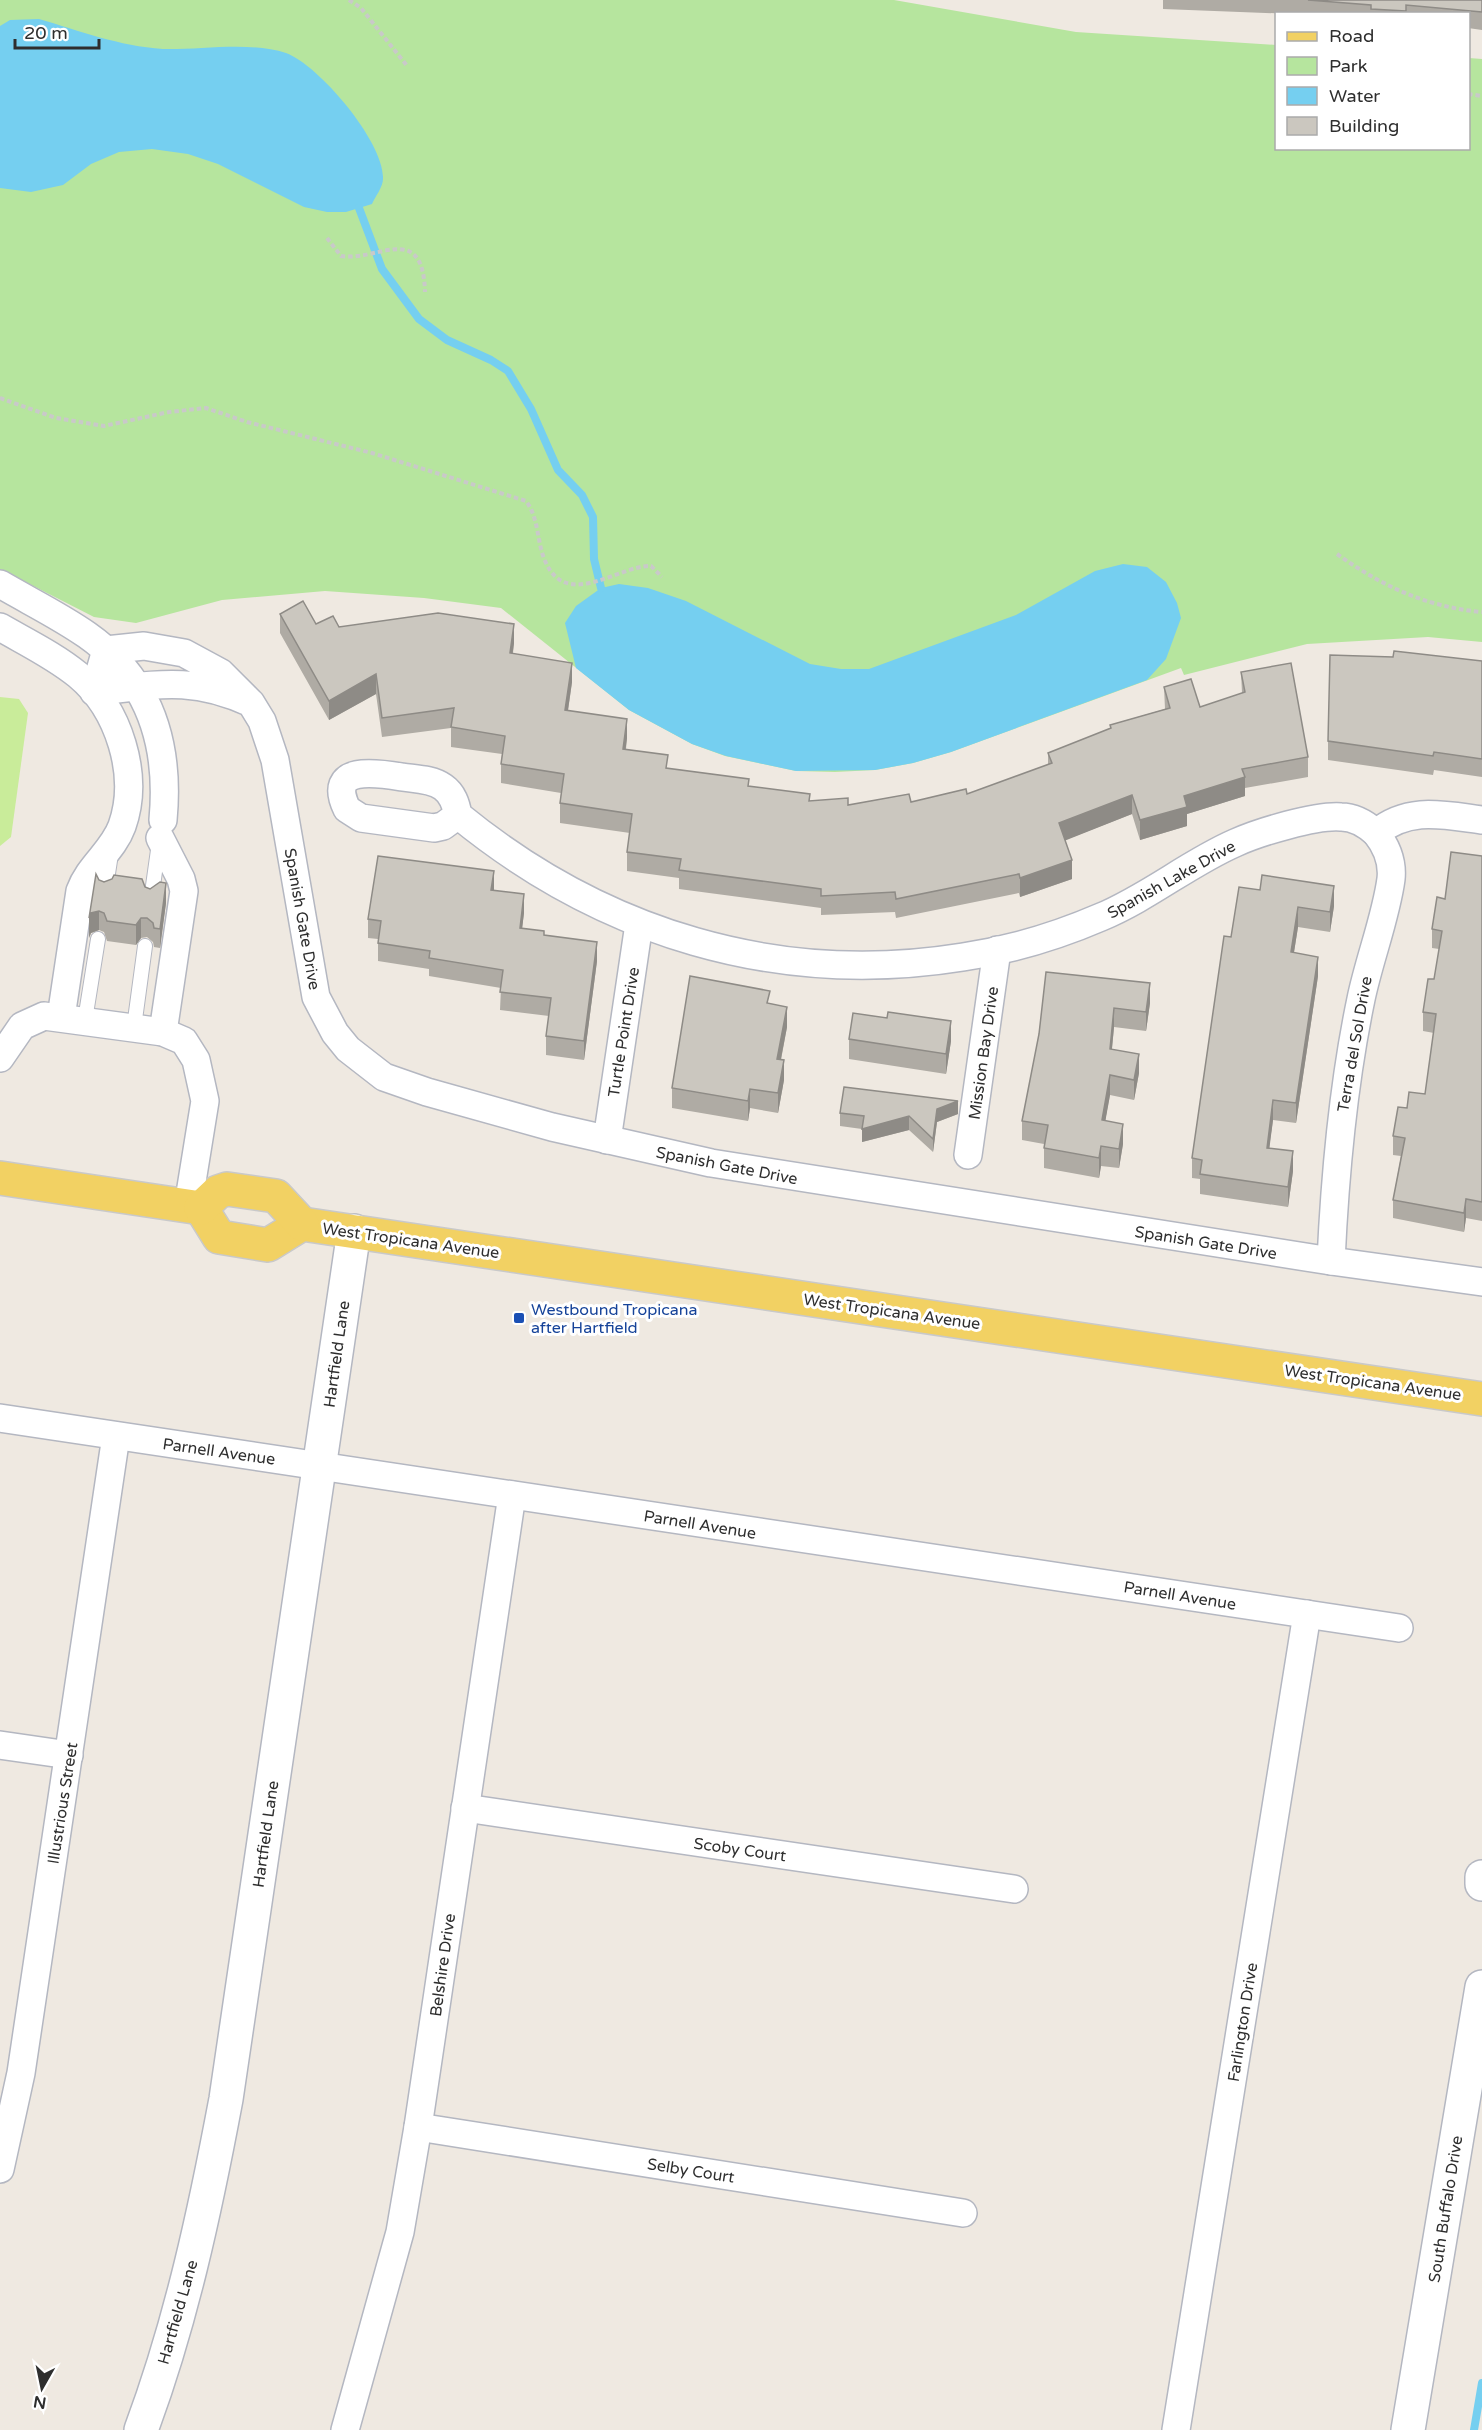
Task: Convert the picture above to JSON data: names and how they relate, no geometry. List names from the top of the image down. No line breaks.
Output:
{"streets":{"main road":["West Tropicana Avenue"],"street":["Spanish Lake Drive","Spanish Gate Drive","Turtle Point Drive","Terra del Sol Drive","Mission Bay Drive","Hartfield Lane","Parnell Avenue","Illustrious Street","Scoby Court","Belshire Drive","Farlington Drive","Selby Court","South Buffalo Drive"]},"crossings":[["Spanish Lake Drive","Turtle Point Drive"],["Spanish Lake Drive","Terra del Sol Drive"],["Spanish Lake Drive","Mission Bay Drive"],["Spanish Gate Drive","Turtle Point Drive"],["Spanish Gate Drive","Terra del Sol Drive"],["West Tropicana Avenue","Hartfield Lane"],["Hartfield Lane","Parnell Avenue"],["Parnell Avenue","Illustrious Street"],["Parnell Avenue","Belshire Drive"],["Parnell Avenue","Farlington Drive"],["Scoby Court","Belshire Drive"],["Belshire Drive","Selby Court"]],"places":{"transit":["Westbound Tropicana after Hartfield"]},"legend":["Road","Park","Water","Building"],"scale_bar":"20 m","north":"bottom"}
